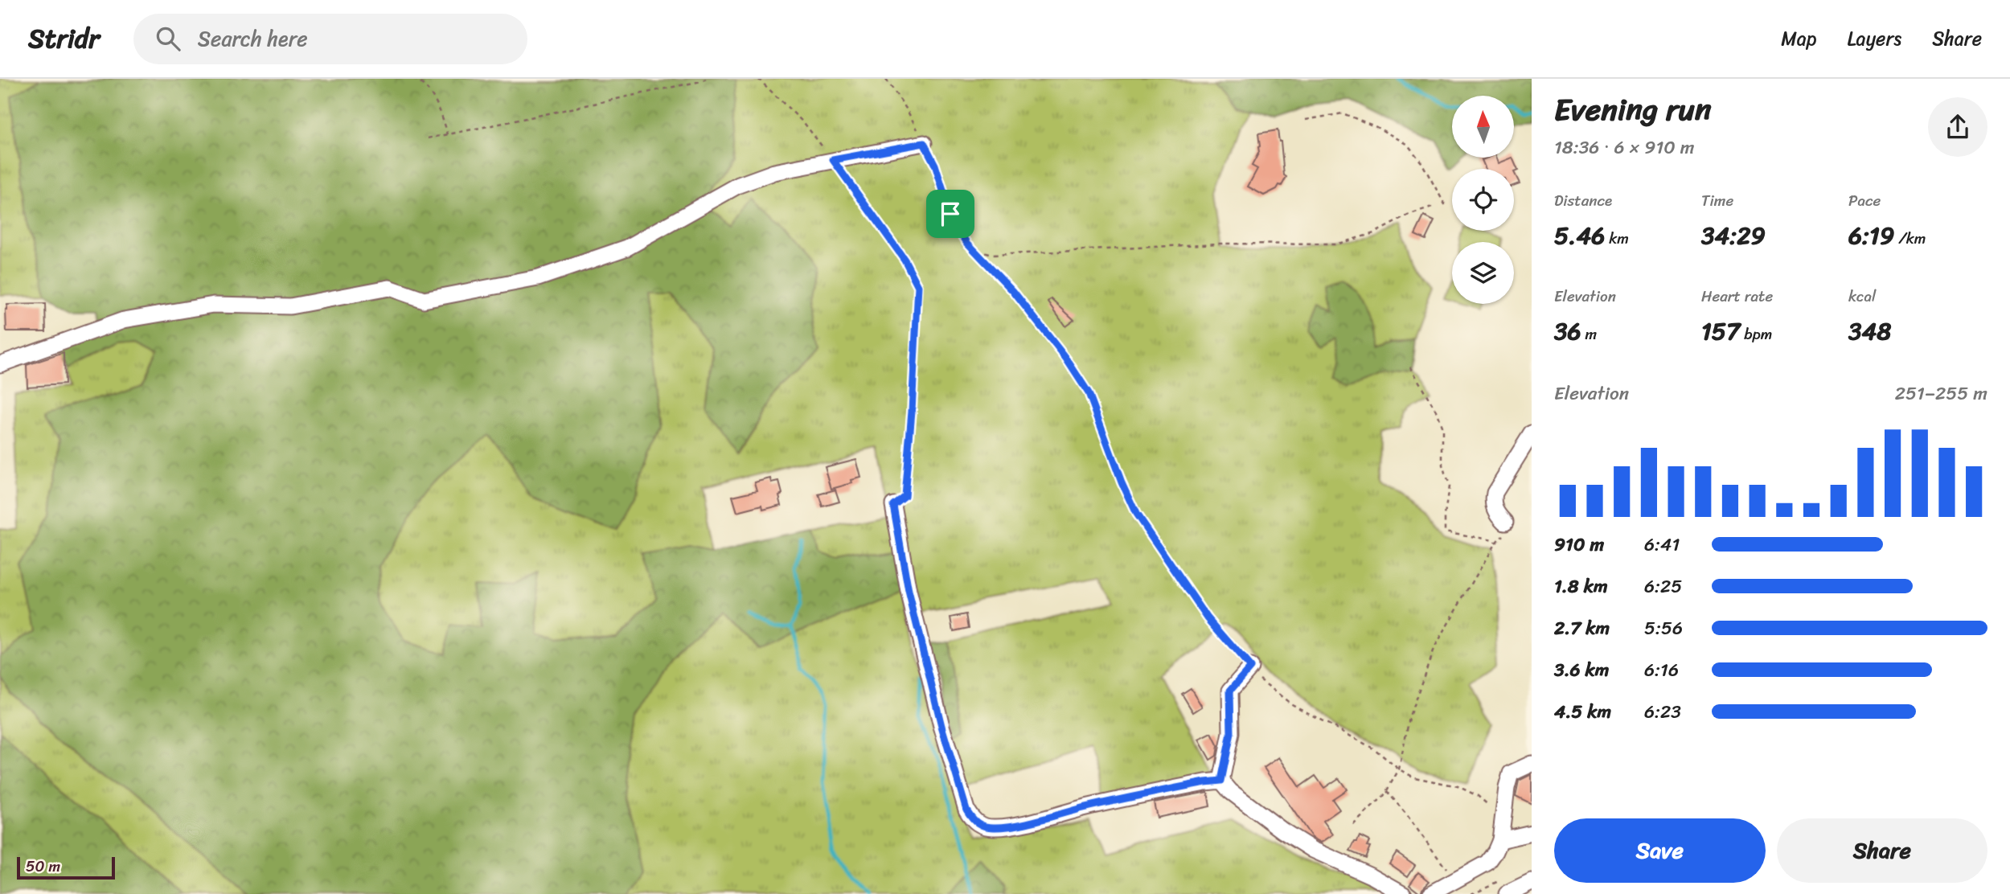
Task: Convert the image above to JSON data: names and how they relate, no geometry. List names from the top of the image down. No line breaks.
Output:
{"scale_bar":"50 m","north":"top","page":{"header":"Stridr","search":"Search here","nav":["Map","Layers","Share"],"heading":["Evening run","18:36 · 6 × 910 m"],"stats":[["Distance","5.46 km"],["Time","34:29"],["Pace","6:19 /km"],["Elevation","36 m"],["Heart rate","157 bpm"],["kcal","348"]],"chart":["Elevation","251–255 m"],"list":[{"name":"910 m","note":"6:41"},{"name":"1.8 km","note":"6:25"},{"name":"2.7 km","note":"5:56"},{"name":"3.6 km","note":"6:16"},{"name":"4.5 km","note":"6:23"}],"buttons":["Save","Share"],"scale":"50 m"}}
